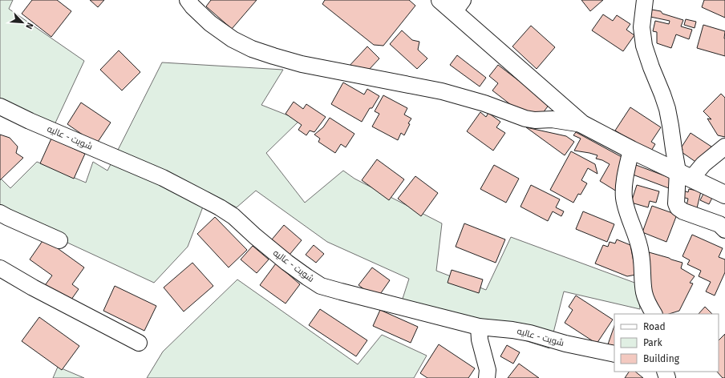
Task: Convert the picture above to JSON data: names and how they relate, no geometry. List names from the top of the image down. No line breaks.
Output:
{"streets":{"street":["شويت - عاليه"]},"legend":["Road","Park","Building"],"north":"bottom right"}
